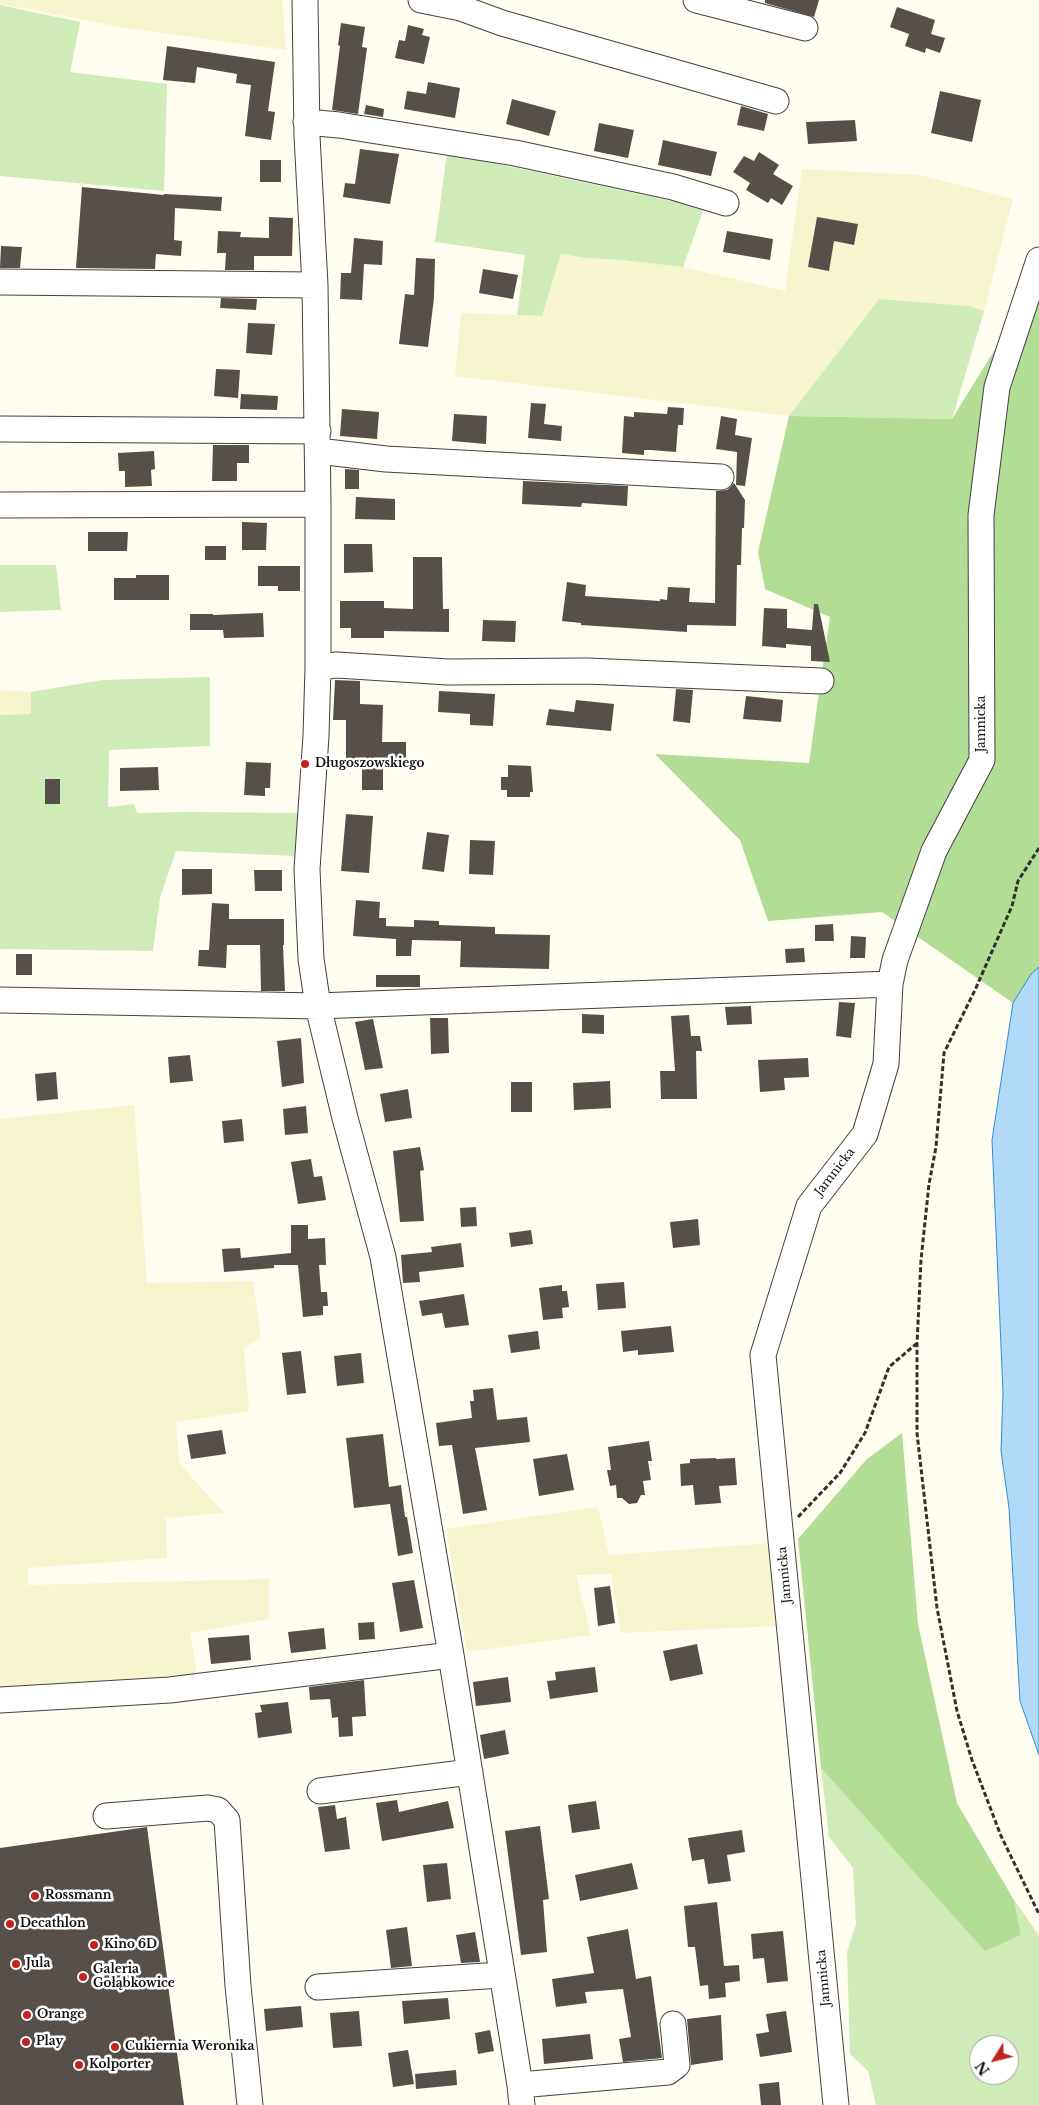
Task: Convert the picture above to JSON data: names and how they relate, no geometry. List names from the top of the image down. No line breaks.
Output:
{"streets":{"street":["Jamnicka"]},"places":["Długoszowskiego","Rossmann","Decathlon","Kino 6D","Jula","Galeria Gołąbkowice","Orange","Play","Cukiernia Weronika","Kolporter"],"north":"bottom left"}
